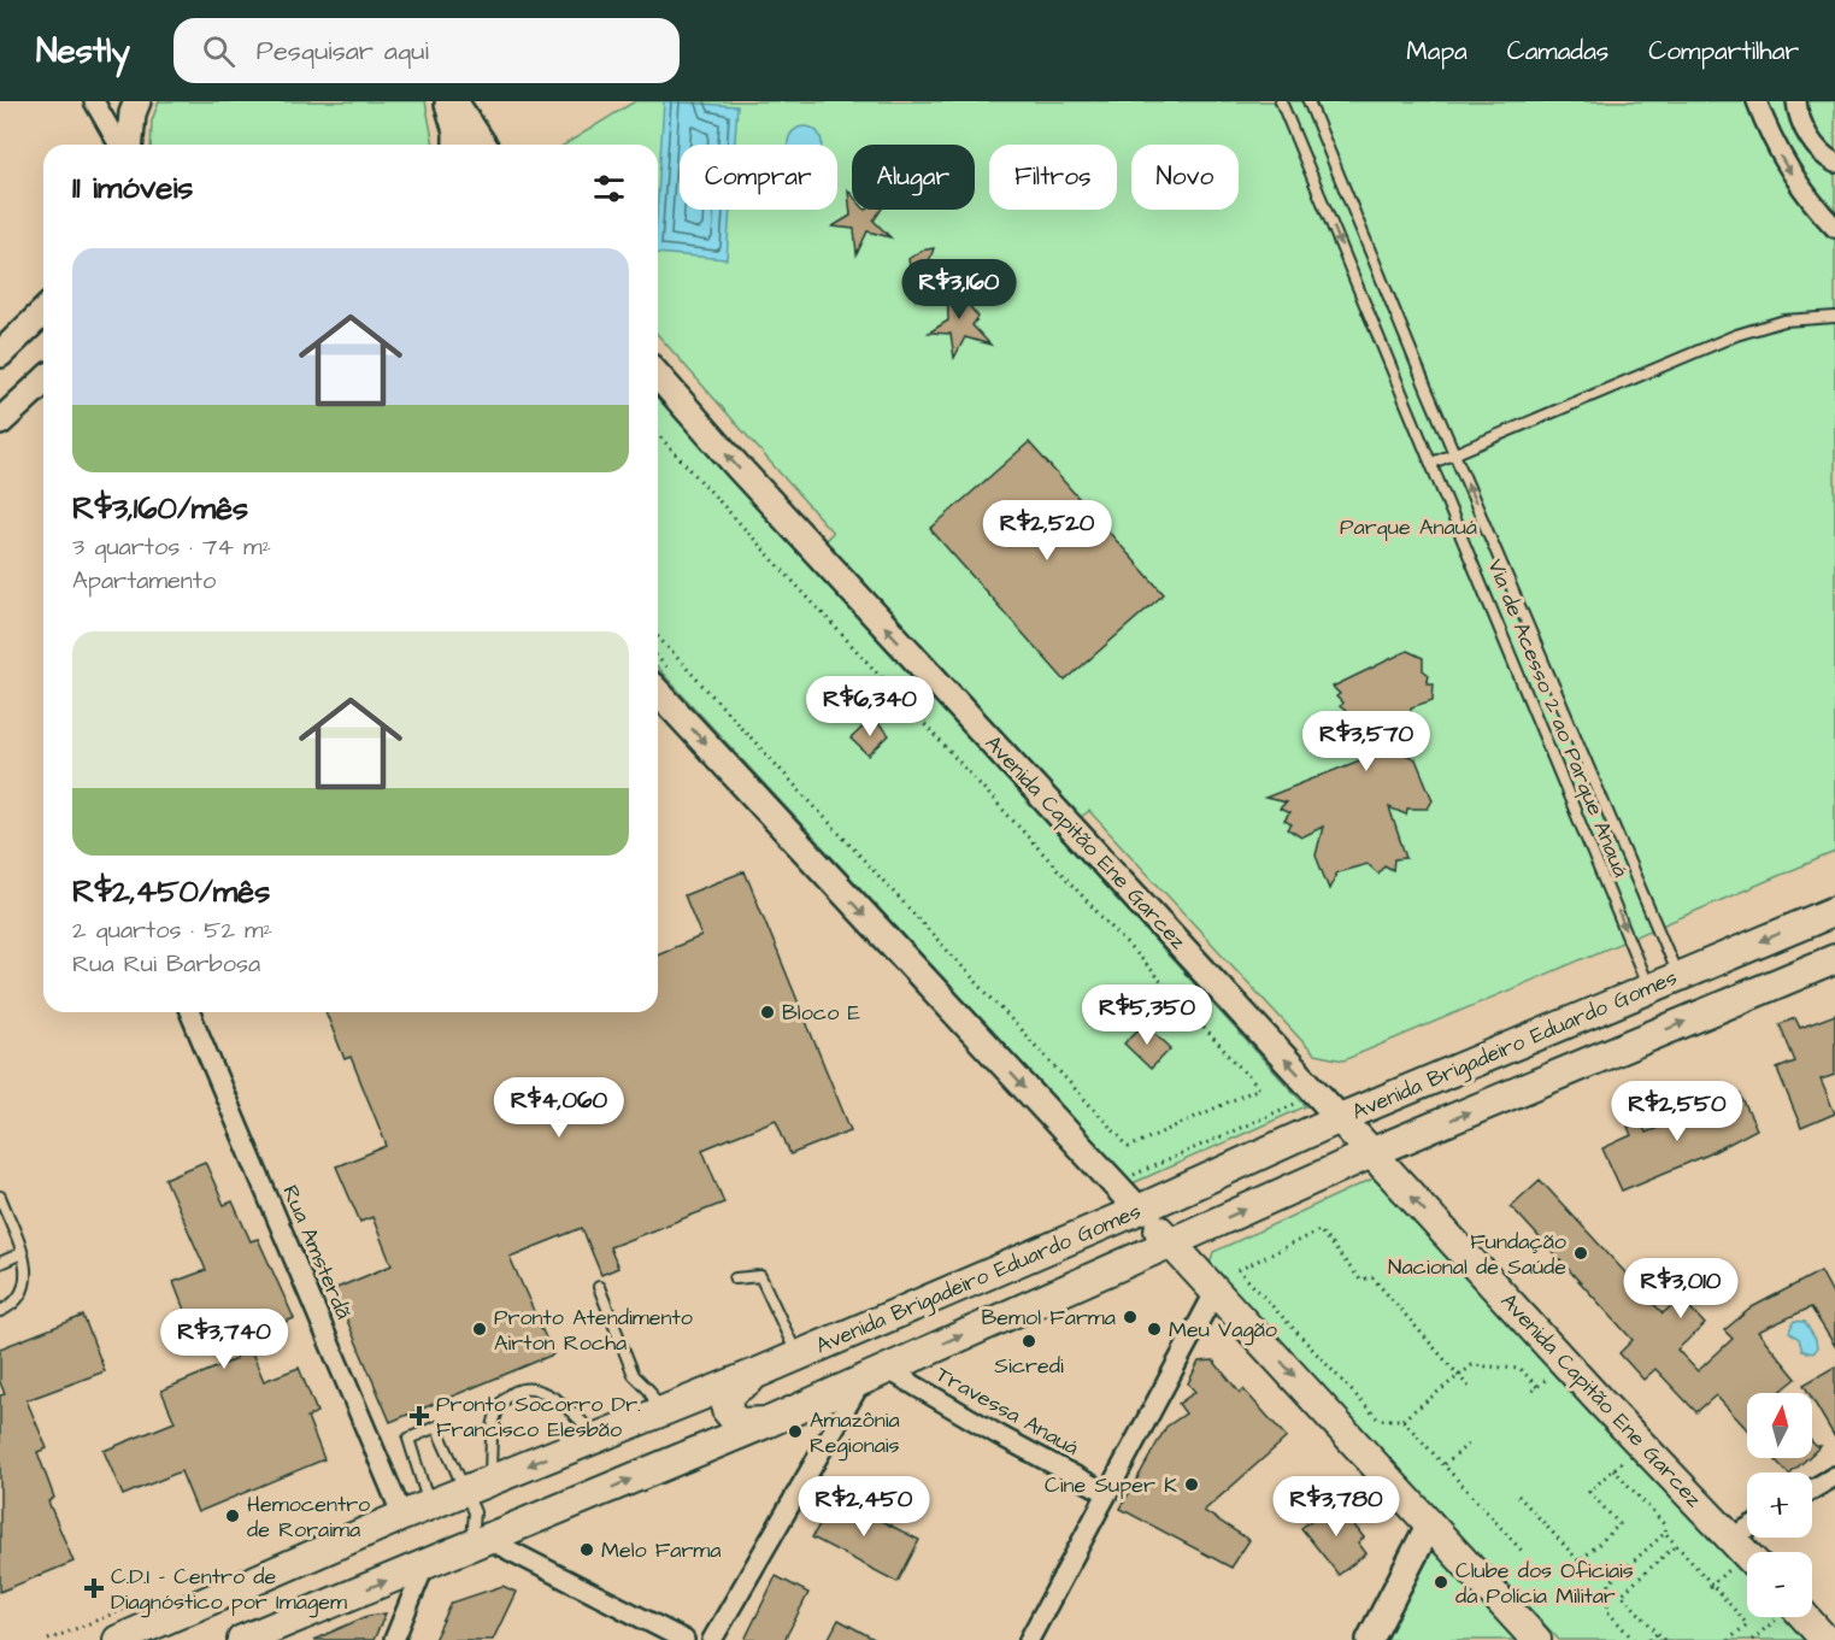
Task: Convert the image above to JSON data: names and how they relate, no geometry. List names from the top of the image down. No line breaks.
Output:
{"streets":{"main road":["Avenida Capitão Ene Garcez","Avenida Brigadeiro Eduardo Gomes"],"street":["Rua Amsterdã","Travessa Anauá"],"lane":["Via de Acesso 2 ao Parque Anauá"]},"crossings":[["Via de Acesso 2 ao Parque Anauá","Avenida Brigadeiro Eduardo Gomes"],["Avenida Capitão Ene Garcez","Avenida Brigadeiro Eduardo Gomes"],["Avenida Brigadeiro Eduardo Gomes","Rua Amsterdã"],["Avenida Brigadeiro Eduardo Gomes","Travessa Anauá"]],"parks":["Parque Anauá"],"places":{"other":["Bloco E","Fundação Nacional de Saúde","Bemol Farma","Pronto Atendimento Airton Rocha","Meu Vagão","Sicredi","Amazônia Regionais","Cine Super K","Hemocentro de Roraima","Melo Farma","Clube dos Oficiais da Polícia Militar"],"health":["Pronto Socorro Dr. Francisco Elesbão","C.D.I - Centro de Diagnóstico por Imagem"]},"north":"top","page":{"header":"Nestly","search":"Pesquisar aqui","nav":["Mapa","Camadas","Compartilhar"],"chip":["Comprar","Alugar","Filtros","Novo"],"heading":"11 imóveis","list":[{"name":"R$3,160/mês","note":"3 quartos · 74 m² · Apartamento"},{"name":"R$2,450/mês","note":"2 quartos · 52 m² · Rua Rui Barbosa"}],"price":["R$3,160","R$2,520","R$6,340","R$3,570","R$5,350","R$4,060","R$2,550","R$3,010","R$3,740","R$2,450","R$3,780"],"map_buttons":["+","−"]}}
